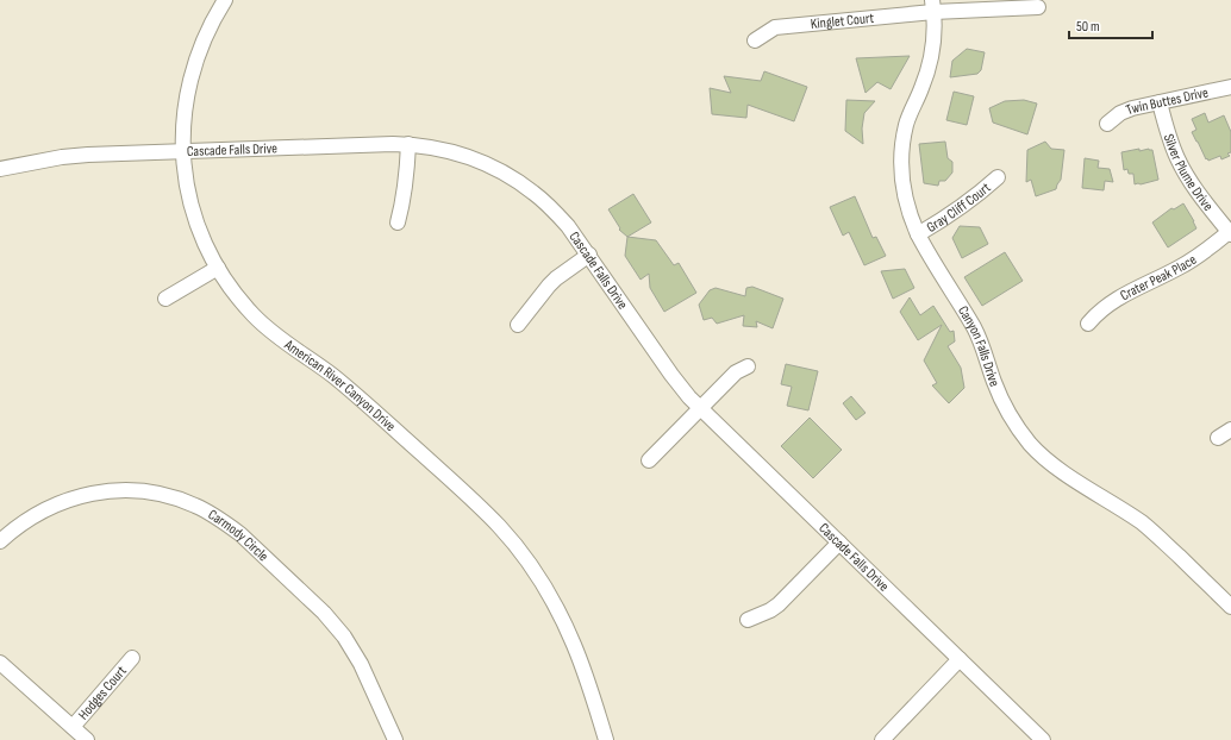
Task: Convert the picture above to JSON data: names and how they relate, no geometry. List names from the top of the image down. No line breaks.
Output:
{"streets":{"street":["Kinglet Court","Twin Buttes Drive","Cascade Falls Drive","Silver Plume Drive","Gray Cliff Court","Crater Peak Place","Canyon Falls Drive","American River Canyon Drive","Carmody Circle","Hodges Court"]},"crossings":[["Kinglet Court","Canyon Falls Drive"],["Twin Buttes Drive","Silver Plume Drive"],["Cascade Falls Drive","American River Canyon Drive"],["Silver Plume Drive","Crater Peak Place"],["Gray Cliff Court","Canyon Falls Drive"]],"scale_bar":"50 m"}
